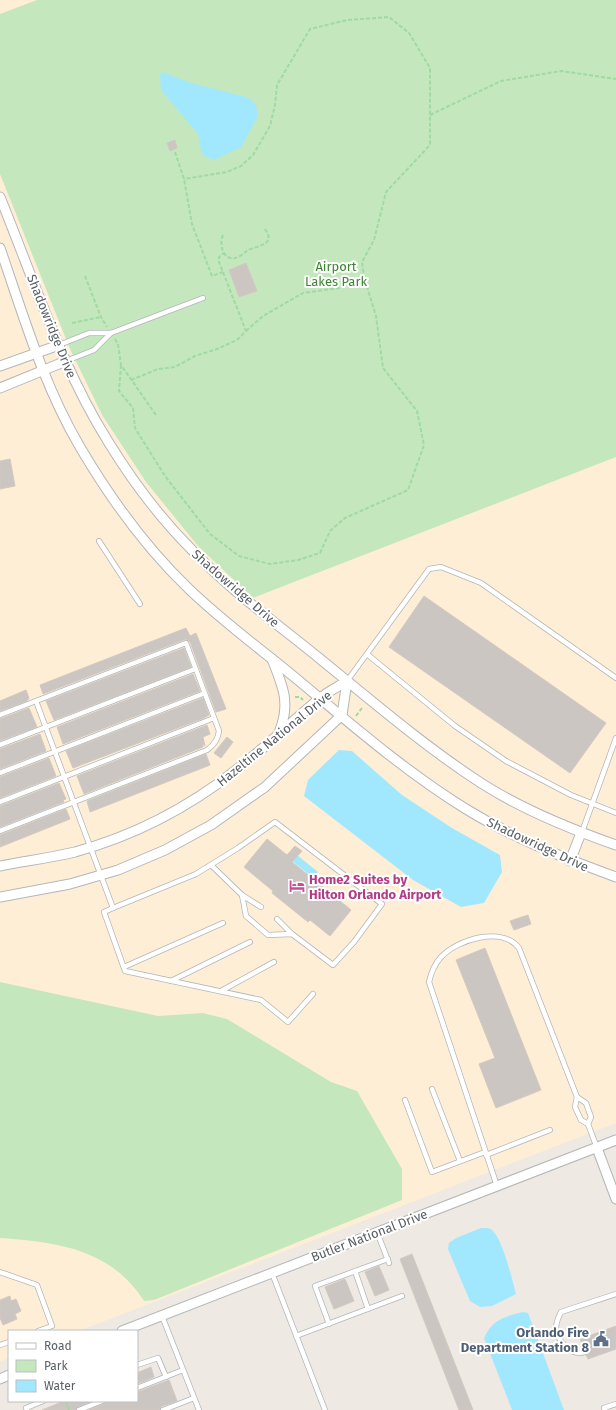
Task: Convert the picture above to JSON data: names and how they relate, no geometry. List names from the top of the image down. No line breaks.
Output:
{"streets":{"street":["Shadowridge Drive","Hazeltine National Drive","Butler National Drive"]},"crossings":[["Shadowridge Drive","Hazeltine National Drive"]],"parks":["Airport Lakes Park"],"places":{"hotel":["Home2 Suites by Hilton Orlando Airport"],"public building":["Orlando Fire Department Station 8"]},"legend":["Road","Park","Water"]}
